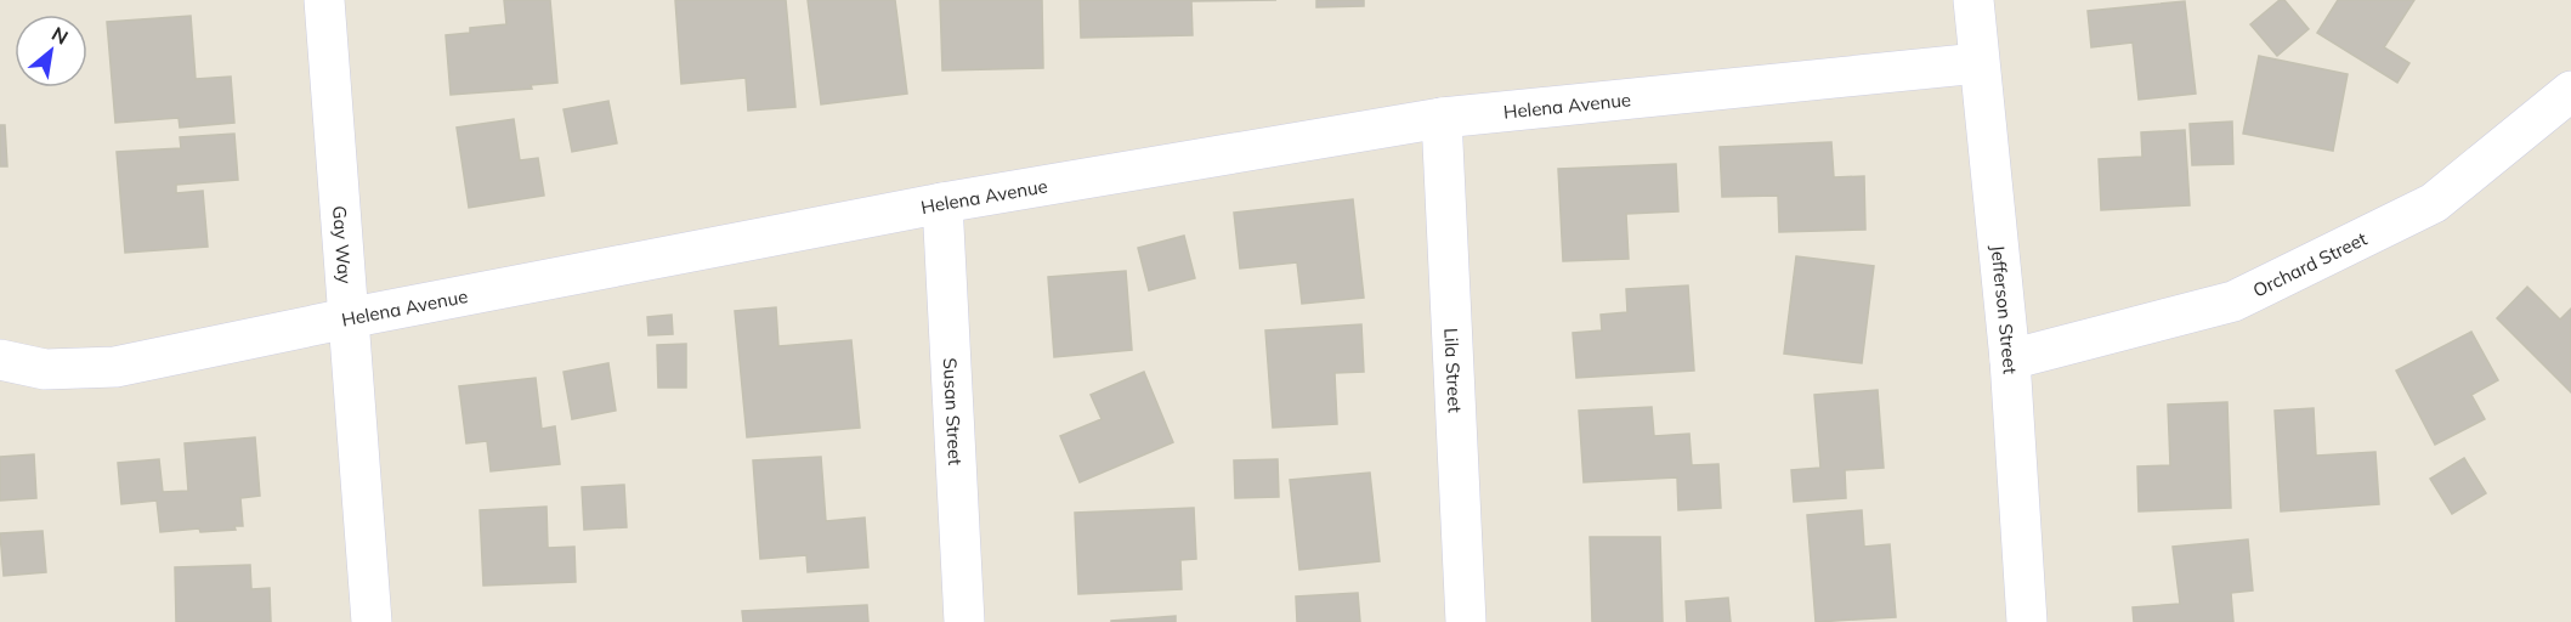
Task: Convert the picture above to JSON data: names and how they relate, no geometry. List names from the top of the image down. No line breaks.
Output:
{"streets":{"street":["Helena Avenue","Gay Way","Orchard Street","Jefferson Street","Lila Street","Susan Street"]},"crossings":[["Helena Avenue","Gay Way"],["Helena Avenue","Jefferson Street"],["Helena Avenue","Lila Street"],["Helena Avenue","Susan Street"],["Orchard Street","Jefferson Street"]],"north":"top right"}
